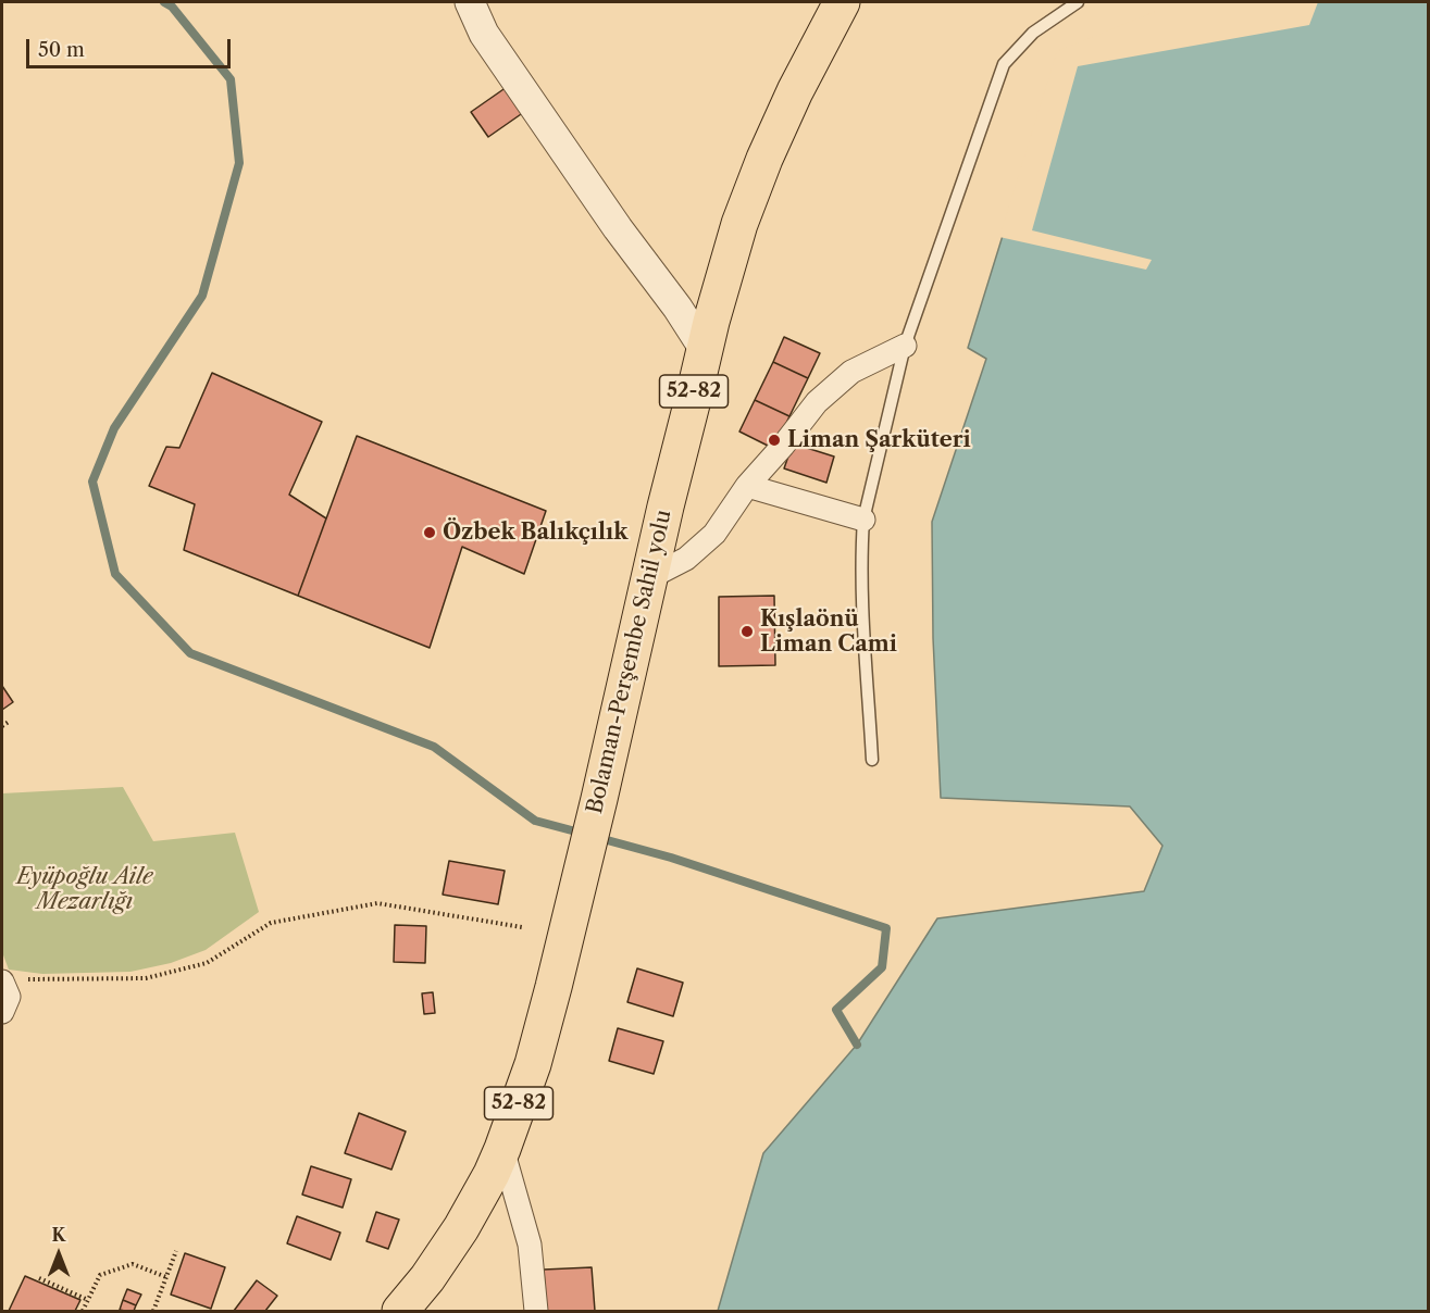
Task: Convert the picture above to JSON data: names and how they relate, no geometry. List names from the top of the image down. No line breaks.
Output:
{"streets":{"main road":["52-82","Bolaman-Perşembe Sahil yolu"]},"parks":["Eyüpoğlu Aile Mezarlığı"],"places":["Liman Şarküteri","Özbek Balıkçılık","Kışlaönü Liman Cami"],"scale_bar":"50 m","north":"top"}
